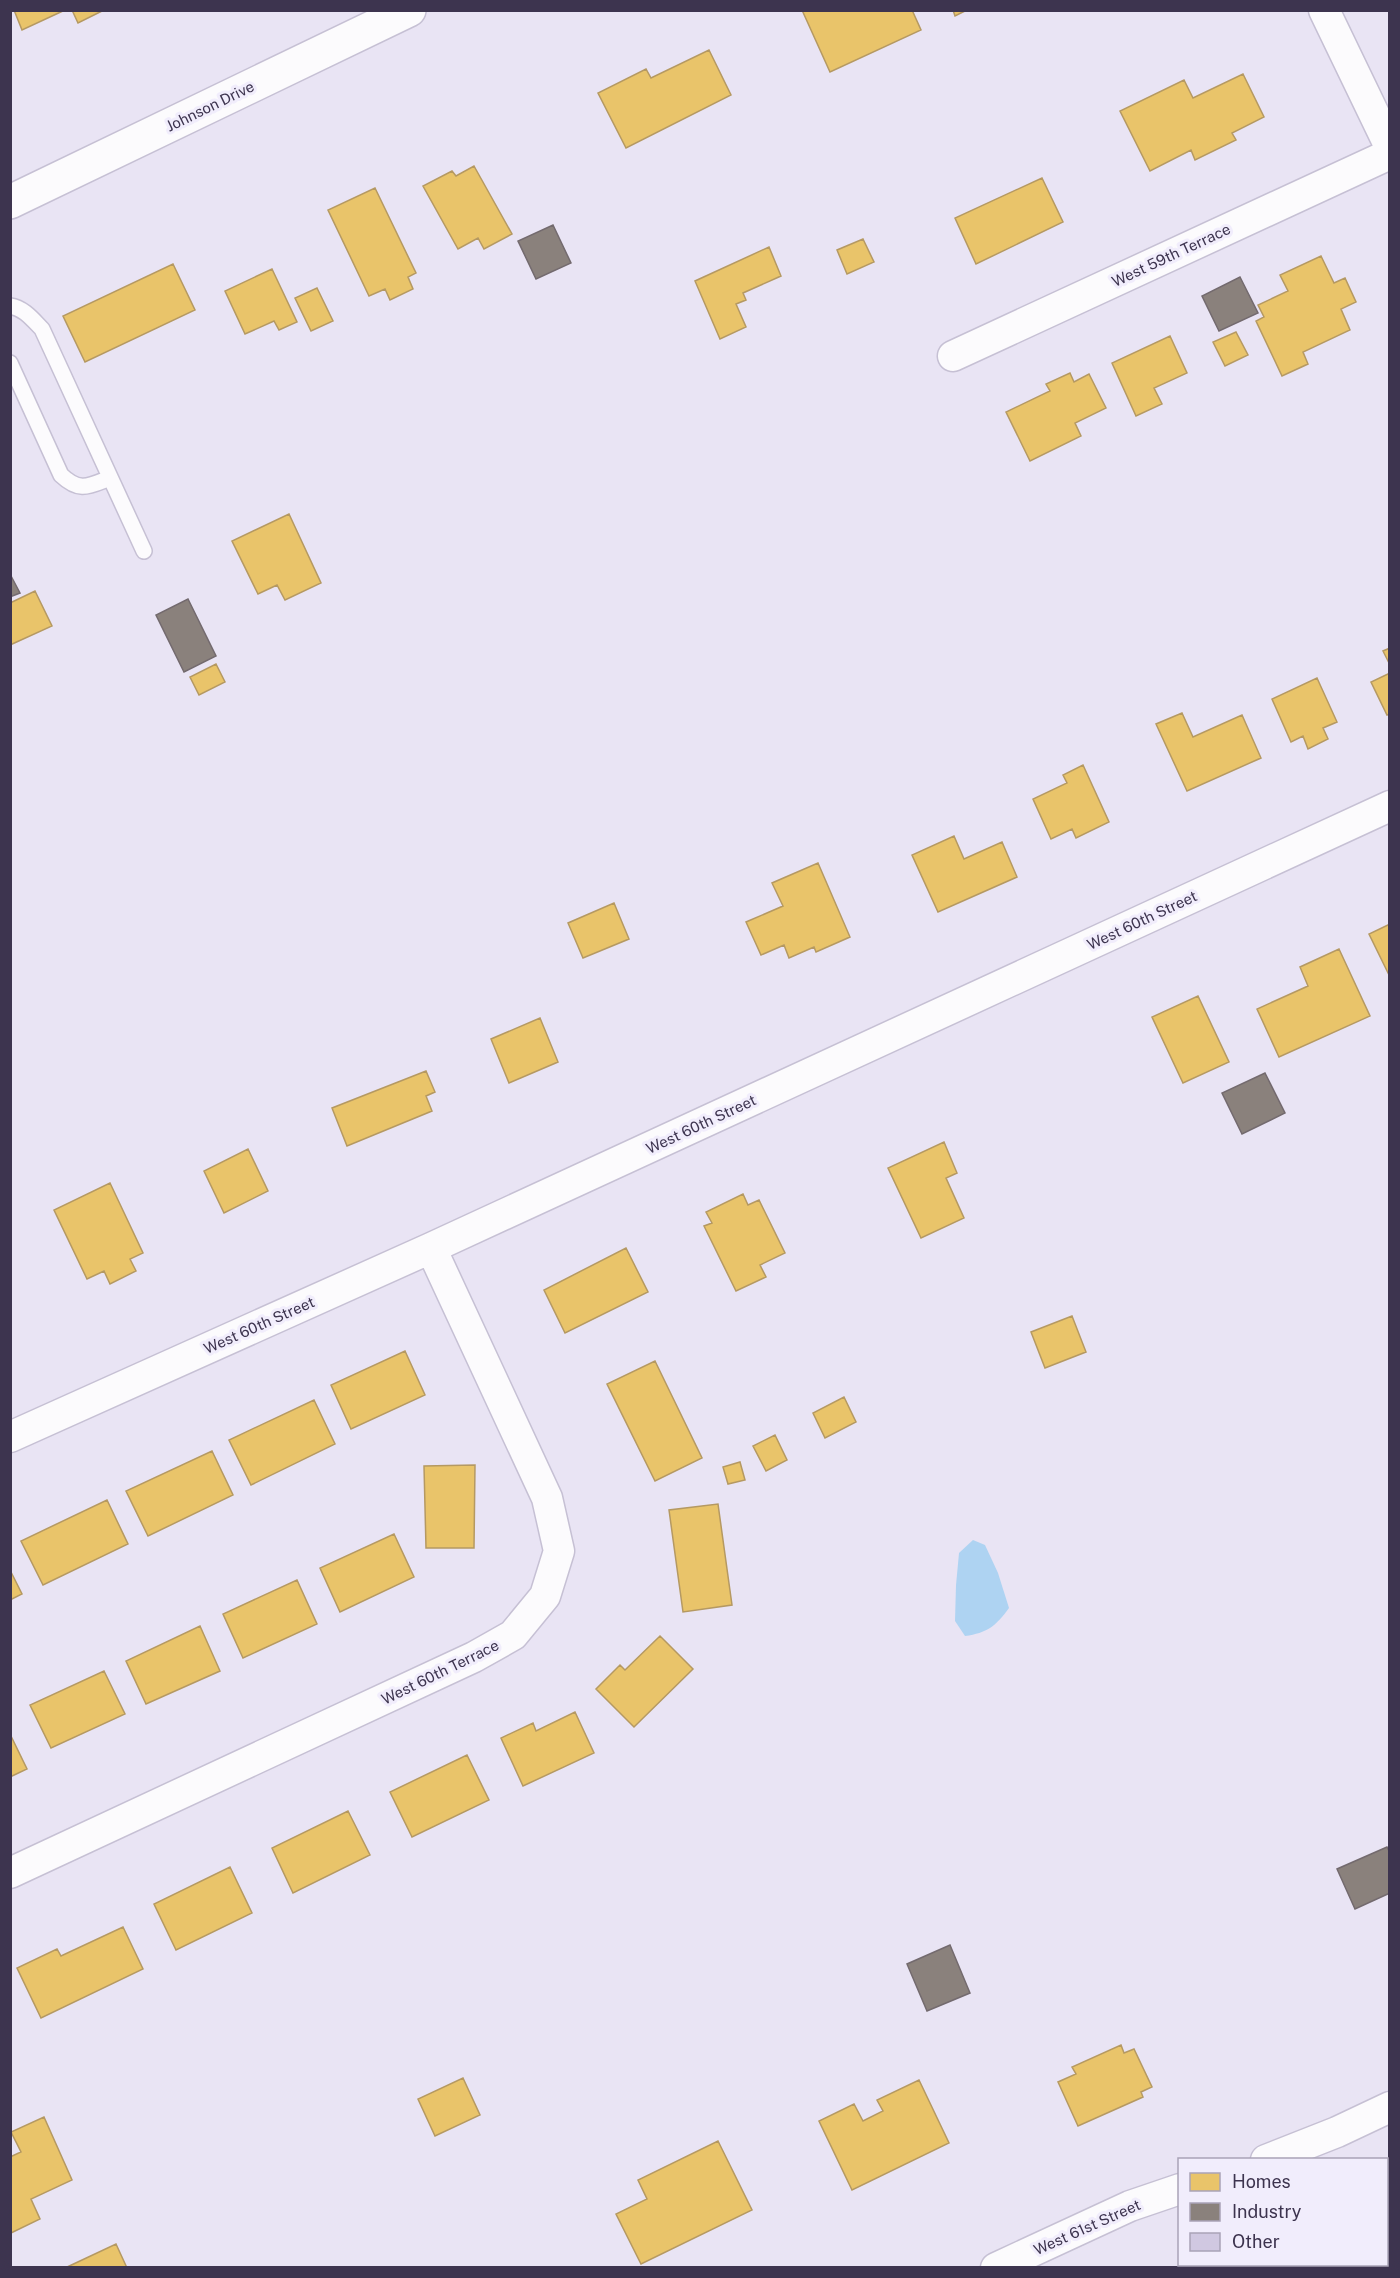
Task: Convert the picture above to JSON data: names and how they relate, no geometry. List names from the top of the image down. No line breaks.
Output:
{"streets":{"main road":["Johnson Drive"],"street":["West 59th Terrace","West 60th Street","West 60th Terrace","West 61st Street"]},"crossings":[["West 60th Street","West 60th Terrace"]],"legend":["Homes","Industry","Other"]}
